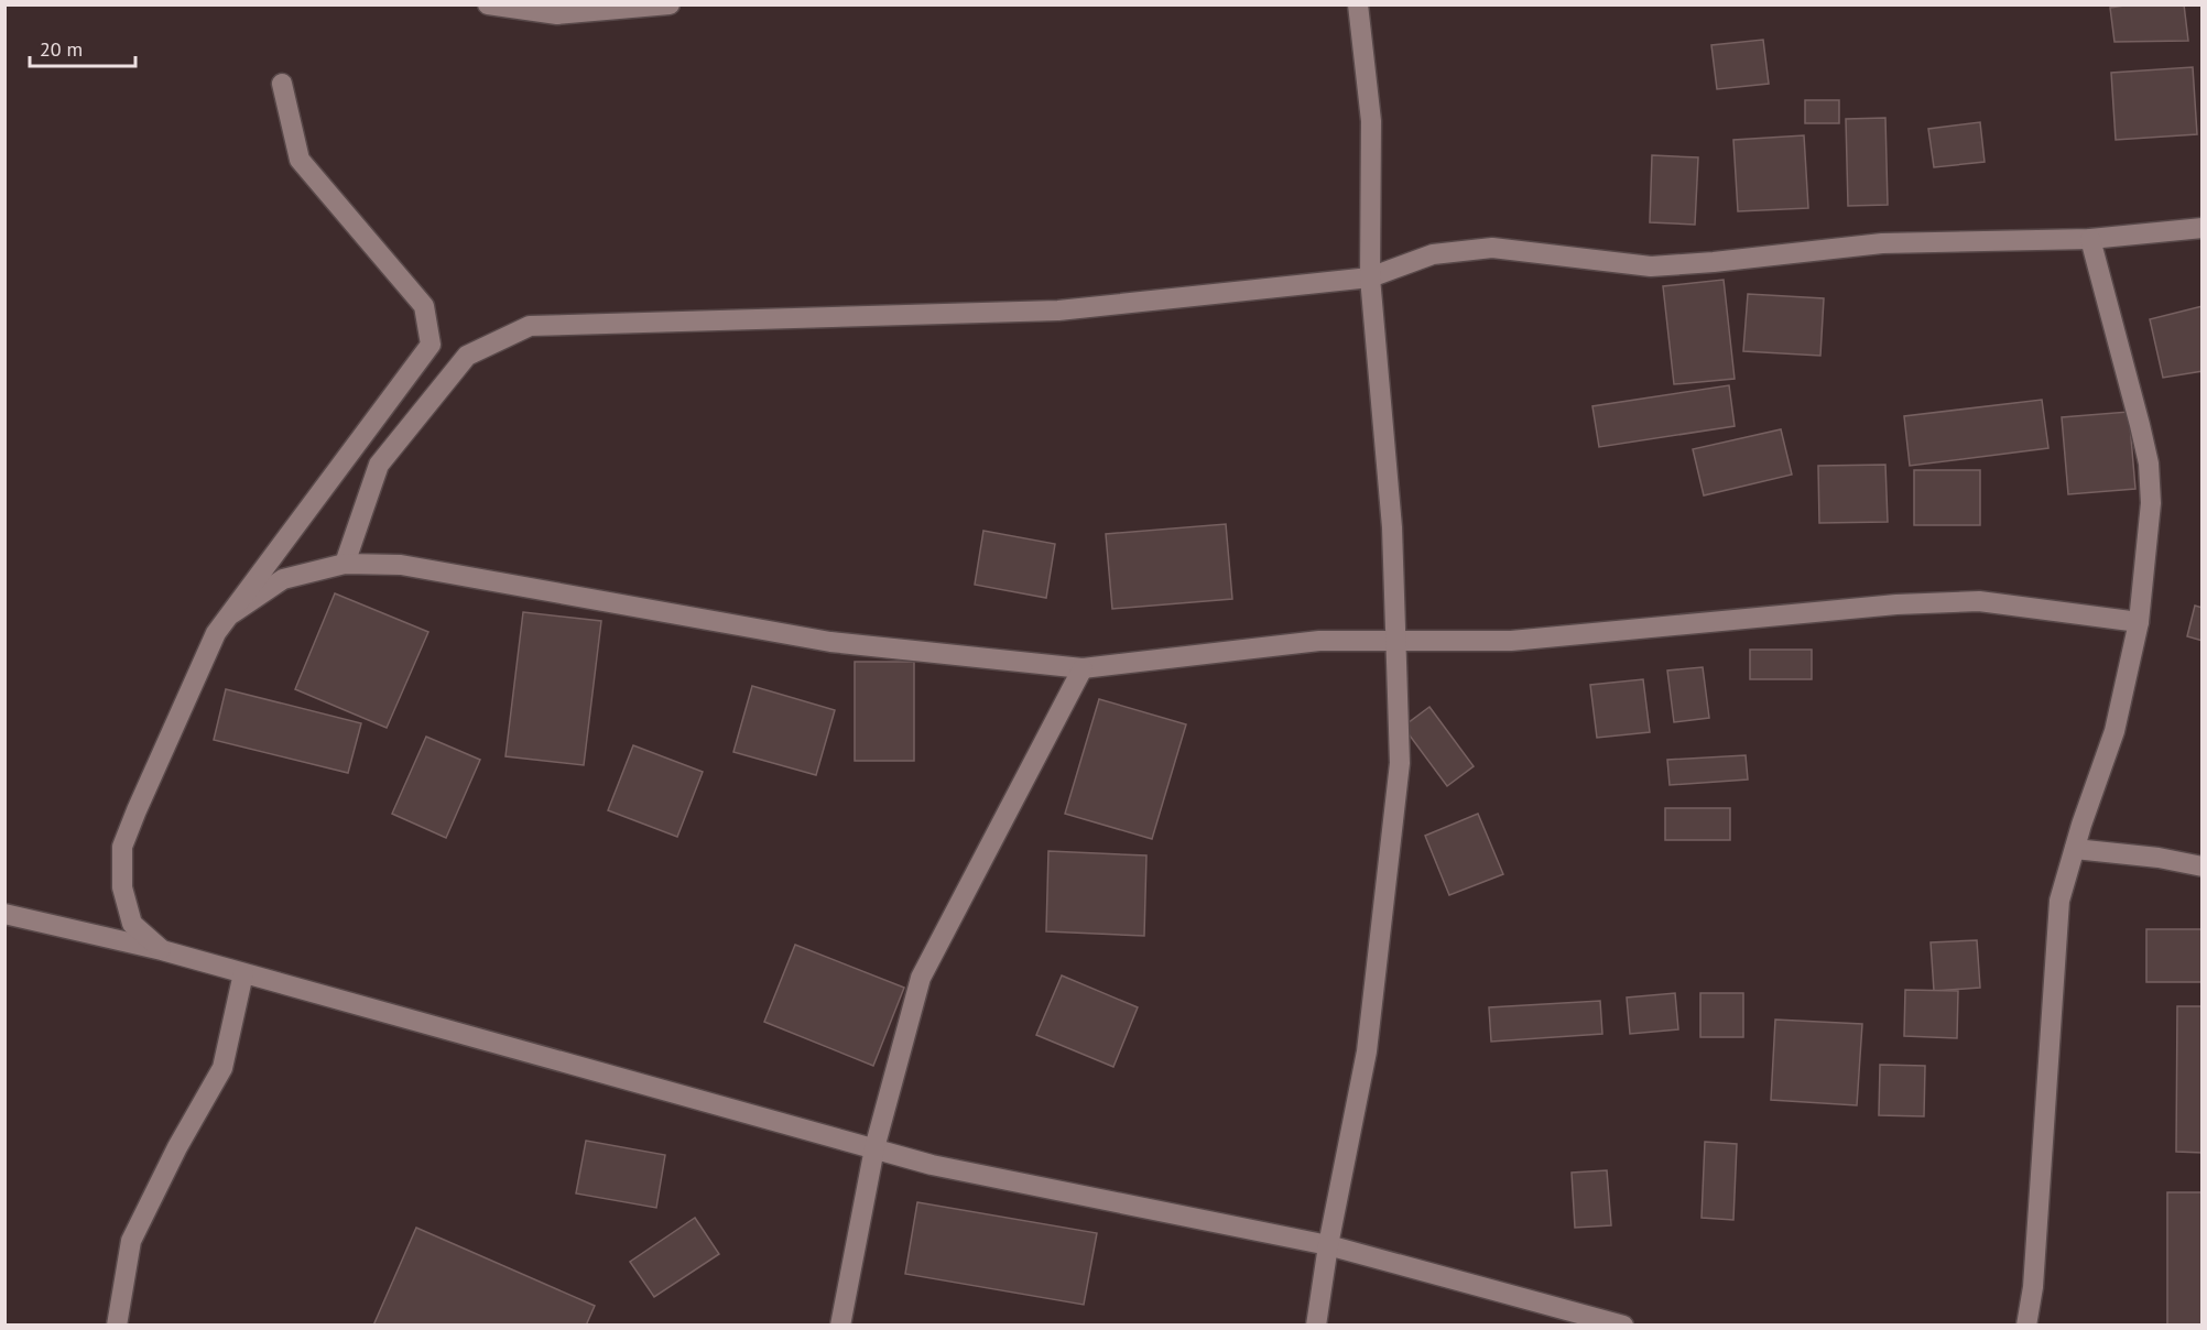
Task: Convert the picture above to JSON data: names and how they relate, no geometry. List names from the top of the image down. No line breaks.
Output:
{"scale_bar":"20 m"}
